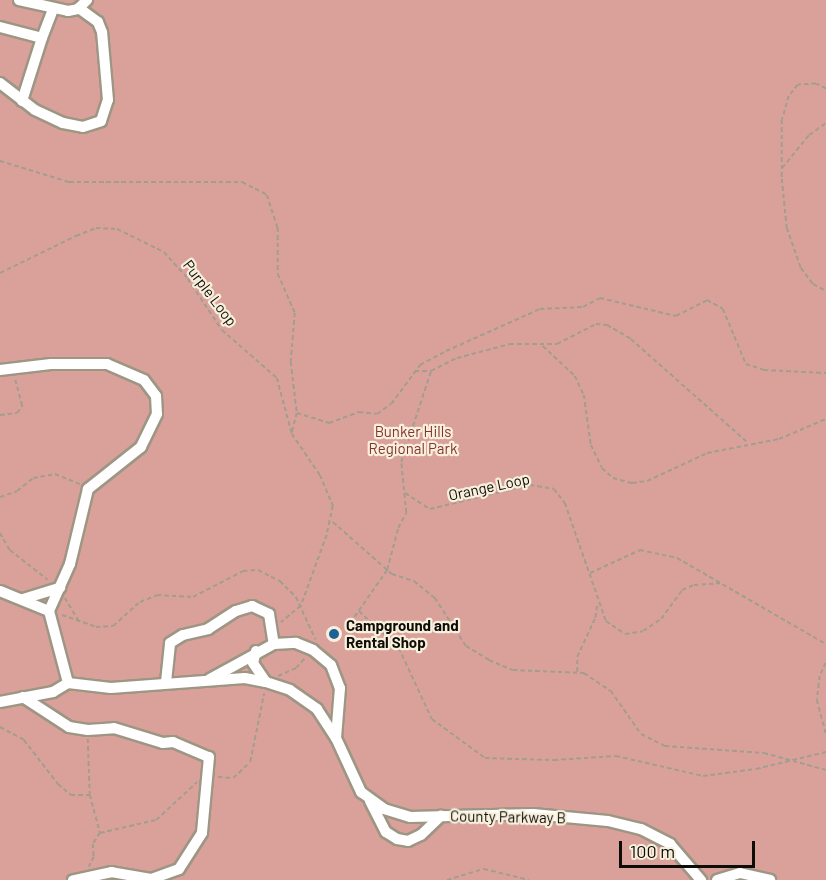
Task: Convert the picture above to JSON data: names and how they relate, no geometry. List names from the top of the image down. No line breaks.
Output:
{"streets":{"street":["County Parkway B"],"path":["Purple Loop","Orange Loop"]},"parks":["Bunker Hills Regional Park"],"places":["Campground and Rental Shop"],"scale_bar":"100 m"}
